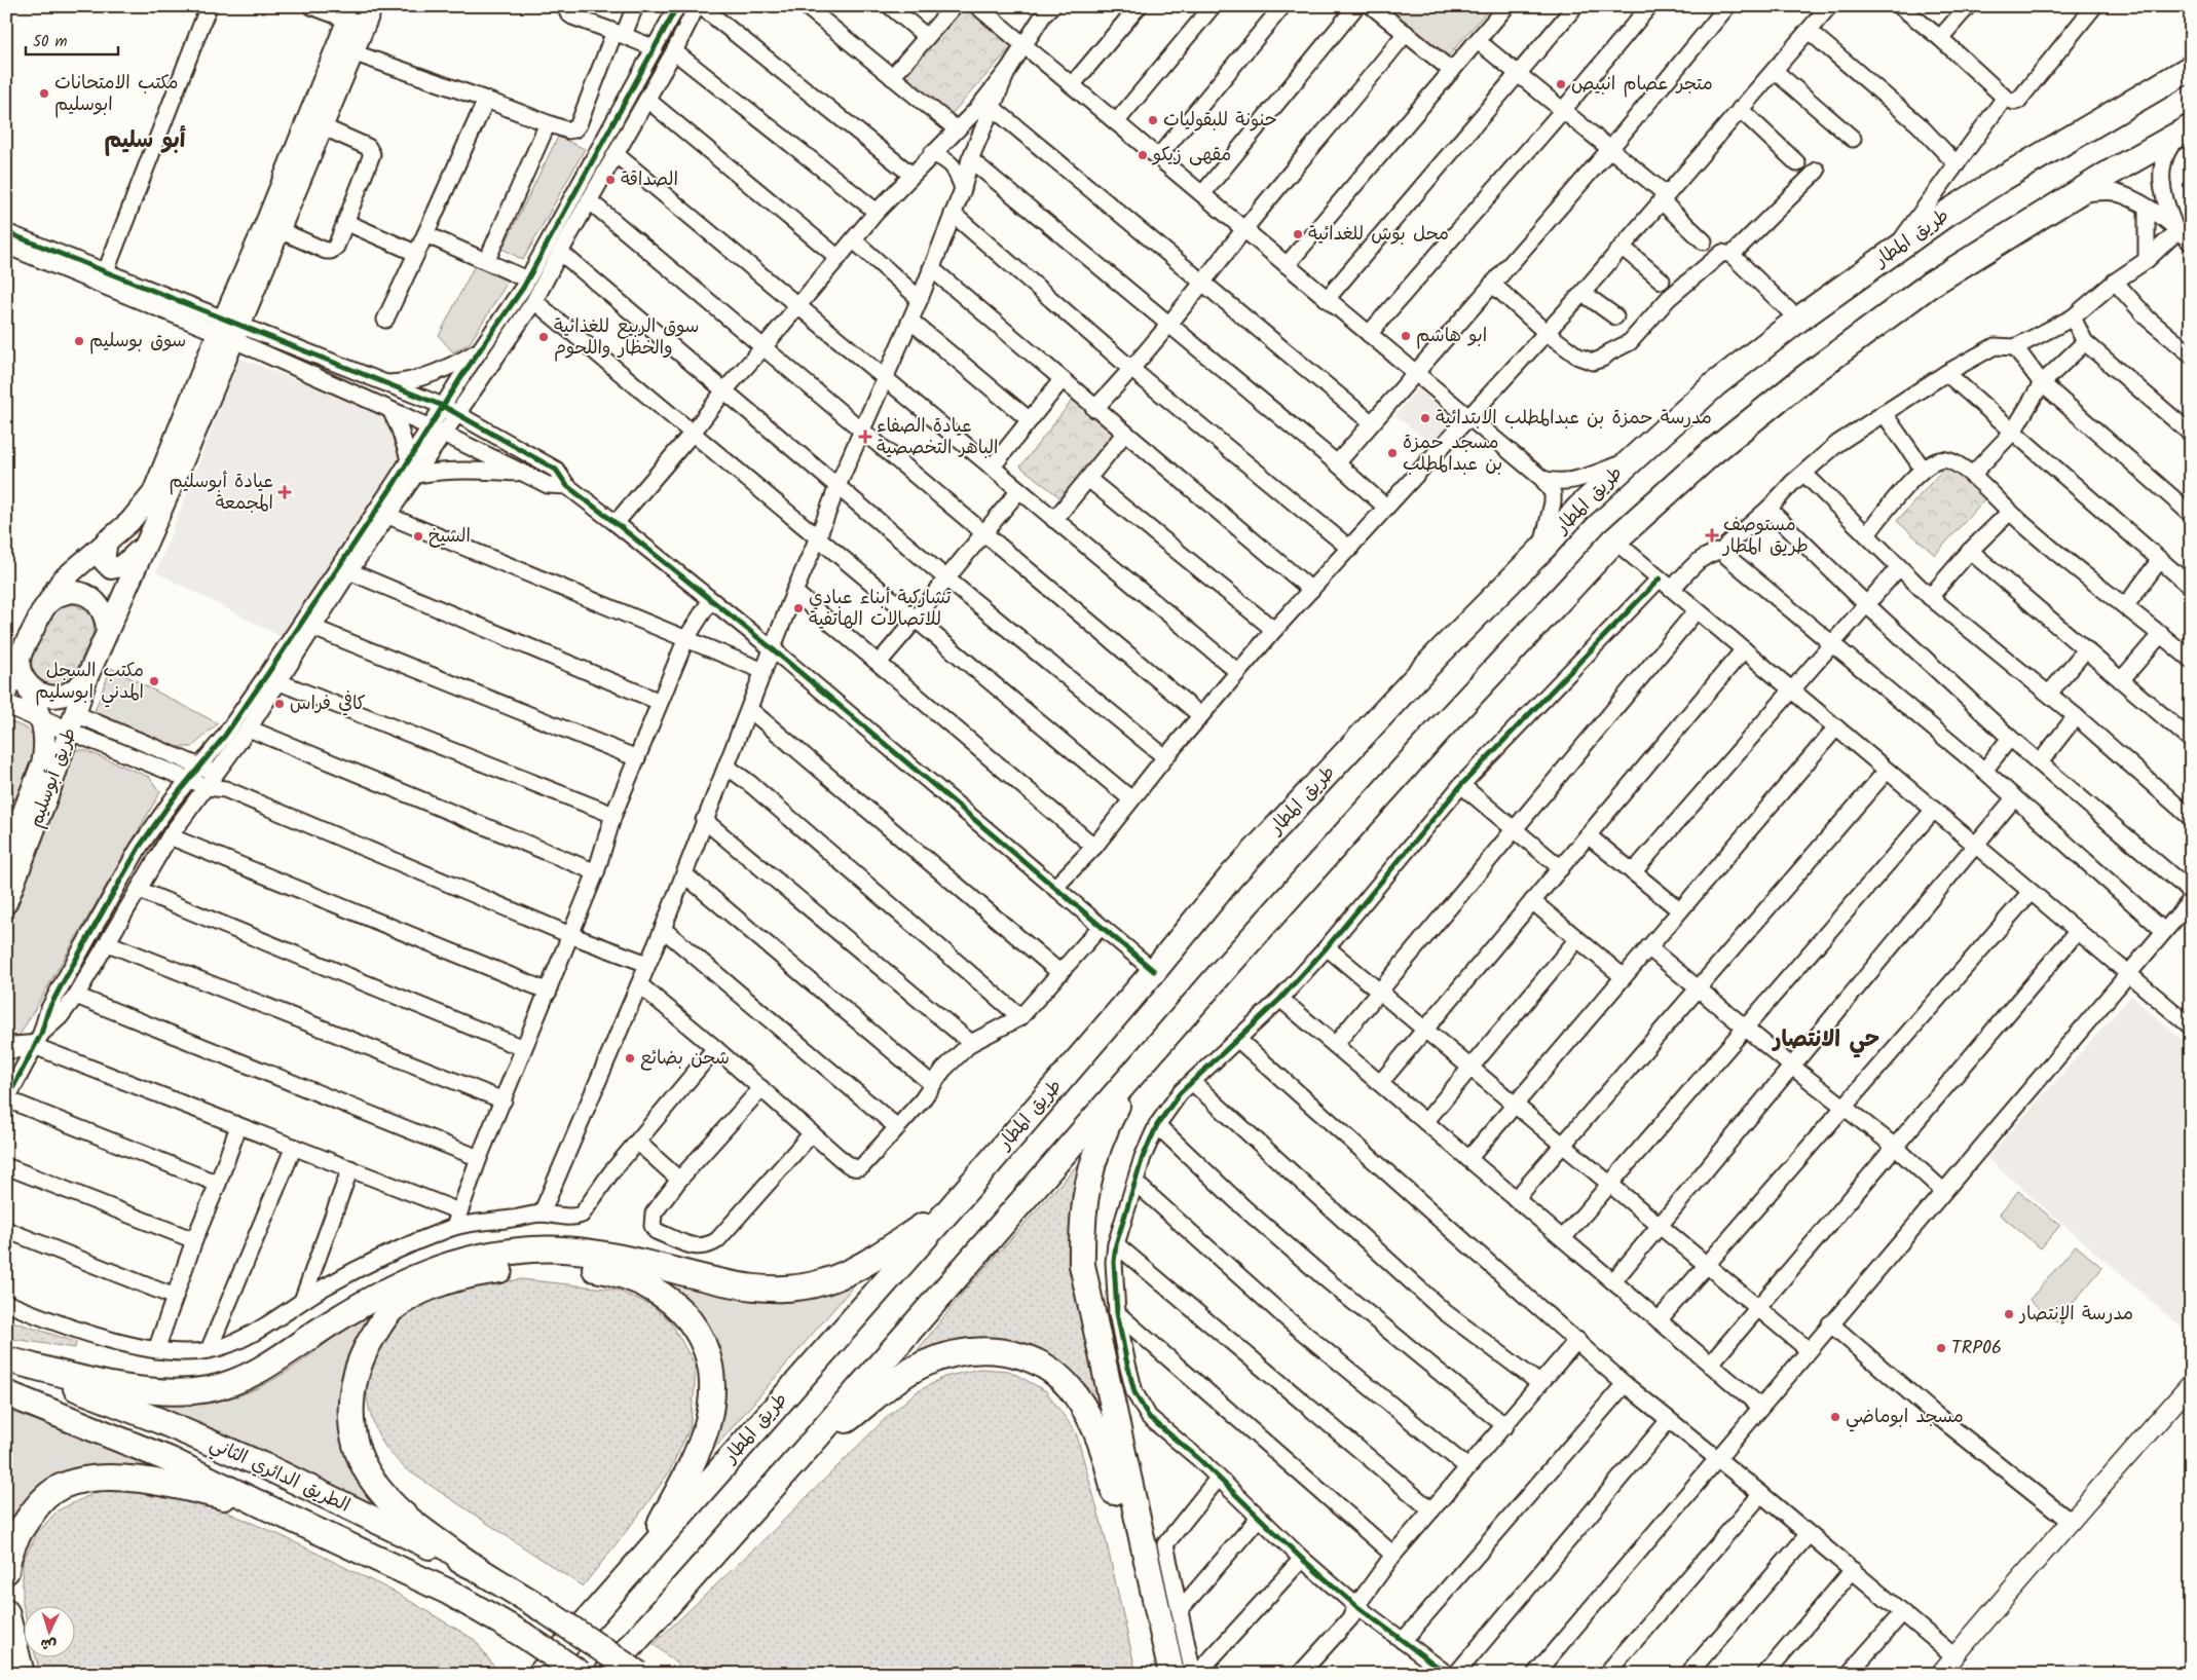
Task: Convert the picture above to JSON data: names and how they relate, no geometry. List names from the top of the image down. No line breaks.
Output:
{"streets":{"highway":["طريق المطار","الطريق الدائري الثاني"],"main road":["طريق أبوسليم"]},"districts":["أبو سليم","حي الانتصار"],"places":{"other":["متجر عصام انبيص","مكتب الامتحانات ابوسليم","حنونة للبقوليات","مقهى زيكو","الصداقة","محل بوش للغدائية","ابو هاشم","سوق الربيع للغذائية والخظار واللحوم","سوق بوسليم","مدرسة حمزة بن عبدالمطلب الابتدائية","مسجد حمزة بن عبدالمطلب","الشيخ","تشاركية أبناء عبادي للاتصالات الهاتفية","مكتب السجل المدني ابوسليم","كافي فراس","شحن بضائع","مدرسة الإنتصار","TRP06","مسجد ابوماضي"],"health":["عيادة الصفاء الباهر التخصصية","عيادة أبوسليم المجمعة","مستوصف طريق المطار"]},"scale_bar":"50 m","north":"bottom"}
